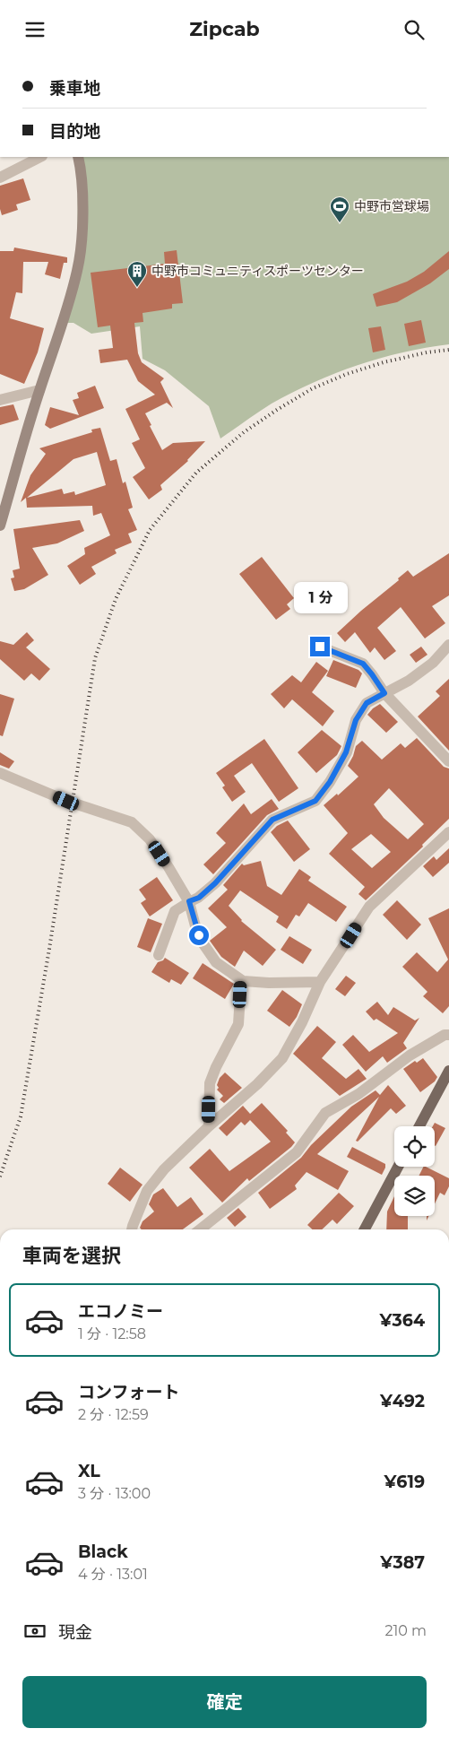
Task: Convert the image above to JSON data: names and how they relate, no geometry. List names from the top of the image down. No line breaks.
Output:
{"places":{"sports":["中野市営球場"],"building":["中野市コミュニティスポーツセンター"]},"page":{"header":"Zipcab","banner":["乗車地","目的地"],"bubble":"1 分","heading":"車両を選択","list":[{"name":"エコノミー","note":"1 分 · 12:58","value":"¥364"},{"name":"コンフォート","note":"2 分 · 12:59","value":"¥492"},{"name":"XL","note":"3 分 · 13:00","value":"¥619"},{"name":"Black","note":"4 分 · 13:01","value":"¥387"}],"pay":["現金","210 m"],"buttons":"確定"}}
